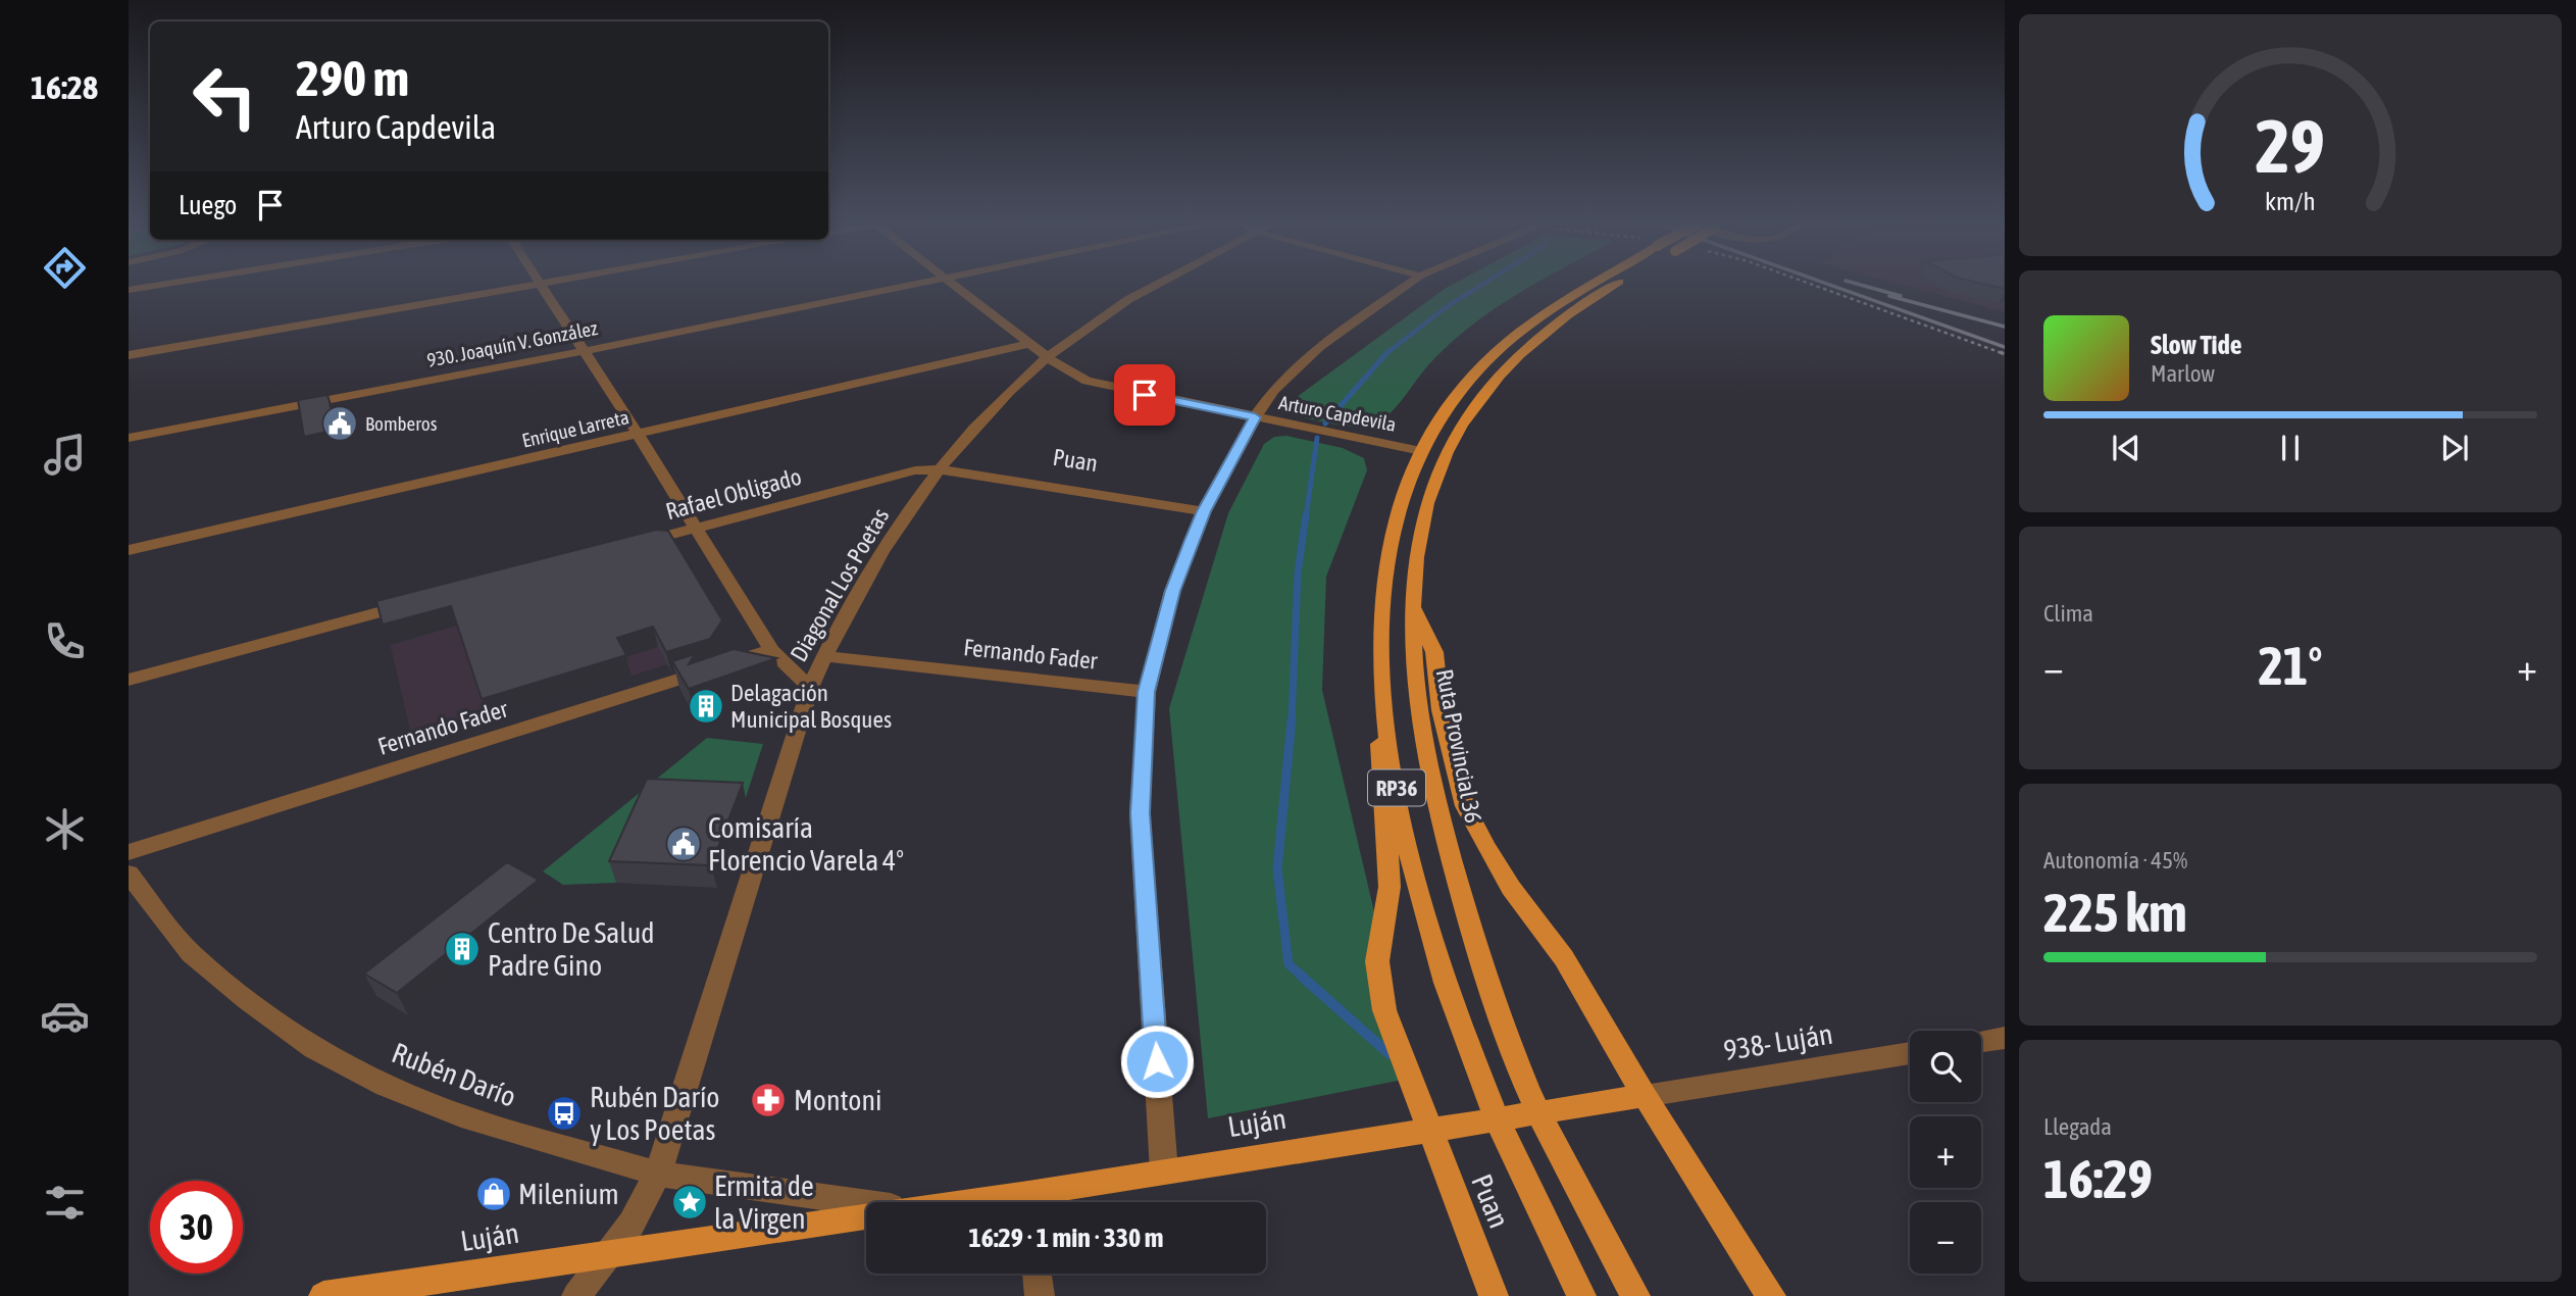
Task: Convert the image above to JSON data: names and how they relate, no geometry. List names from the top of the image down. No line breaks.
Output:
{"streets":{"main road":["Puan","Ruta Provincial 36","RP36","Luján"],"street":["930. Joaquín V. González","Arturo Capdevila","Enrique Larreta","Rafael Obligado","Diagonal Los Poetas","Fernando Fader","938- Luján","Rubén Darío"]},"crossings":[["Arturo Capdevila","Enrique Larreta"],["Arturo Capdevila","Diagonal Los Poetas"],["Arturo Capdevila","RP36"],["Puan","Rafael Obligado"],["Puan","Diagonal Los Poetas"],["Puan","RP36"],["Puan","Luján"],["Rafael Obligado","Diagonal Los Poetas"],["Diagonal Los Poetas","Fernando Fader"],["Diagonal Los Poetas","Rubén Darío"],["Diagonal Los Poetas","Luján"],["Ruta Provincial 36","Luján"],["RP36","Luján"],["938- Luján","Luján"]],"places":{"public building":["Bomberos","Comisaría Florencio Varela 4°"],"building":["Delagación Municipal Bosques","Centro De Salud Padre Gino"],"pharmacy":["Montoni"],"bus stop":["Rubén Darío y Los Poetas"],"shop":["Milenium"],"place":["Ermita de la Virgen"]},"page":{"tabs":"16:28","turn":["290 m","Arturo Capdevila"],"then":"Luego","song":["Slow Tide","Marlow"],"tile":["Clima",["Autonomía · 45%","225 km"],["Llegada","16:29"]],"heat":["−","21°","+"],"map_buttons":["+","−"],"limit":"30","trip":"16:29 · 1 min · 330 m","gauge":["29","km/h"]}}
